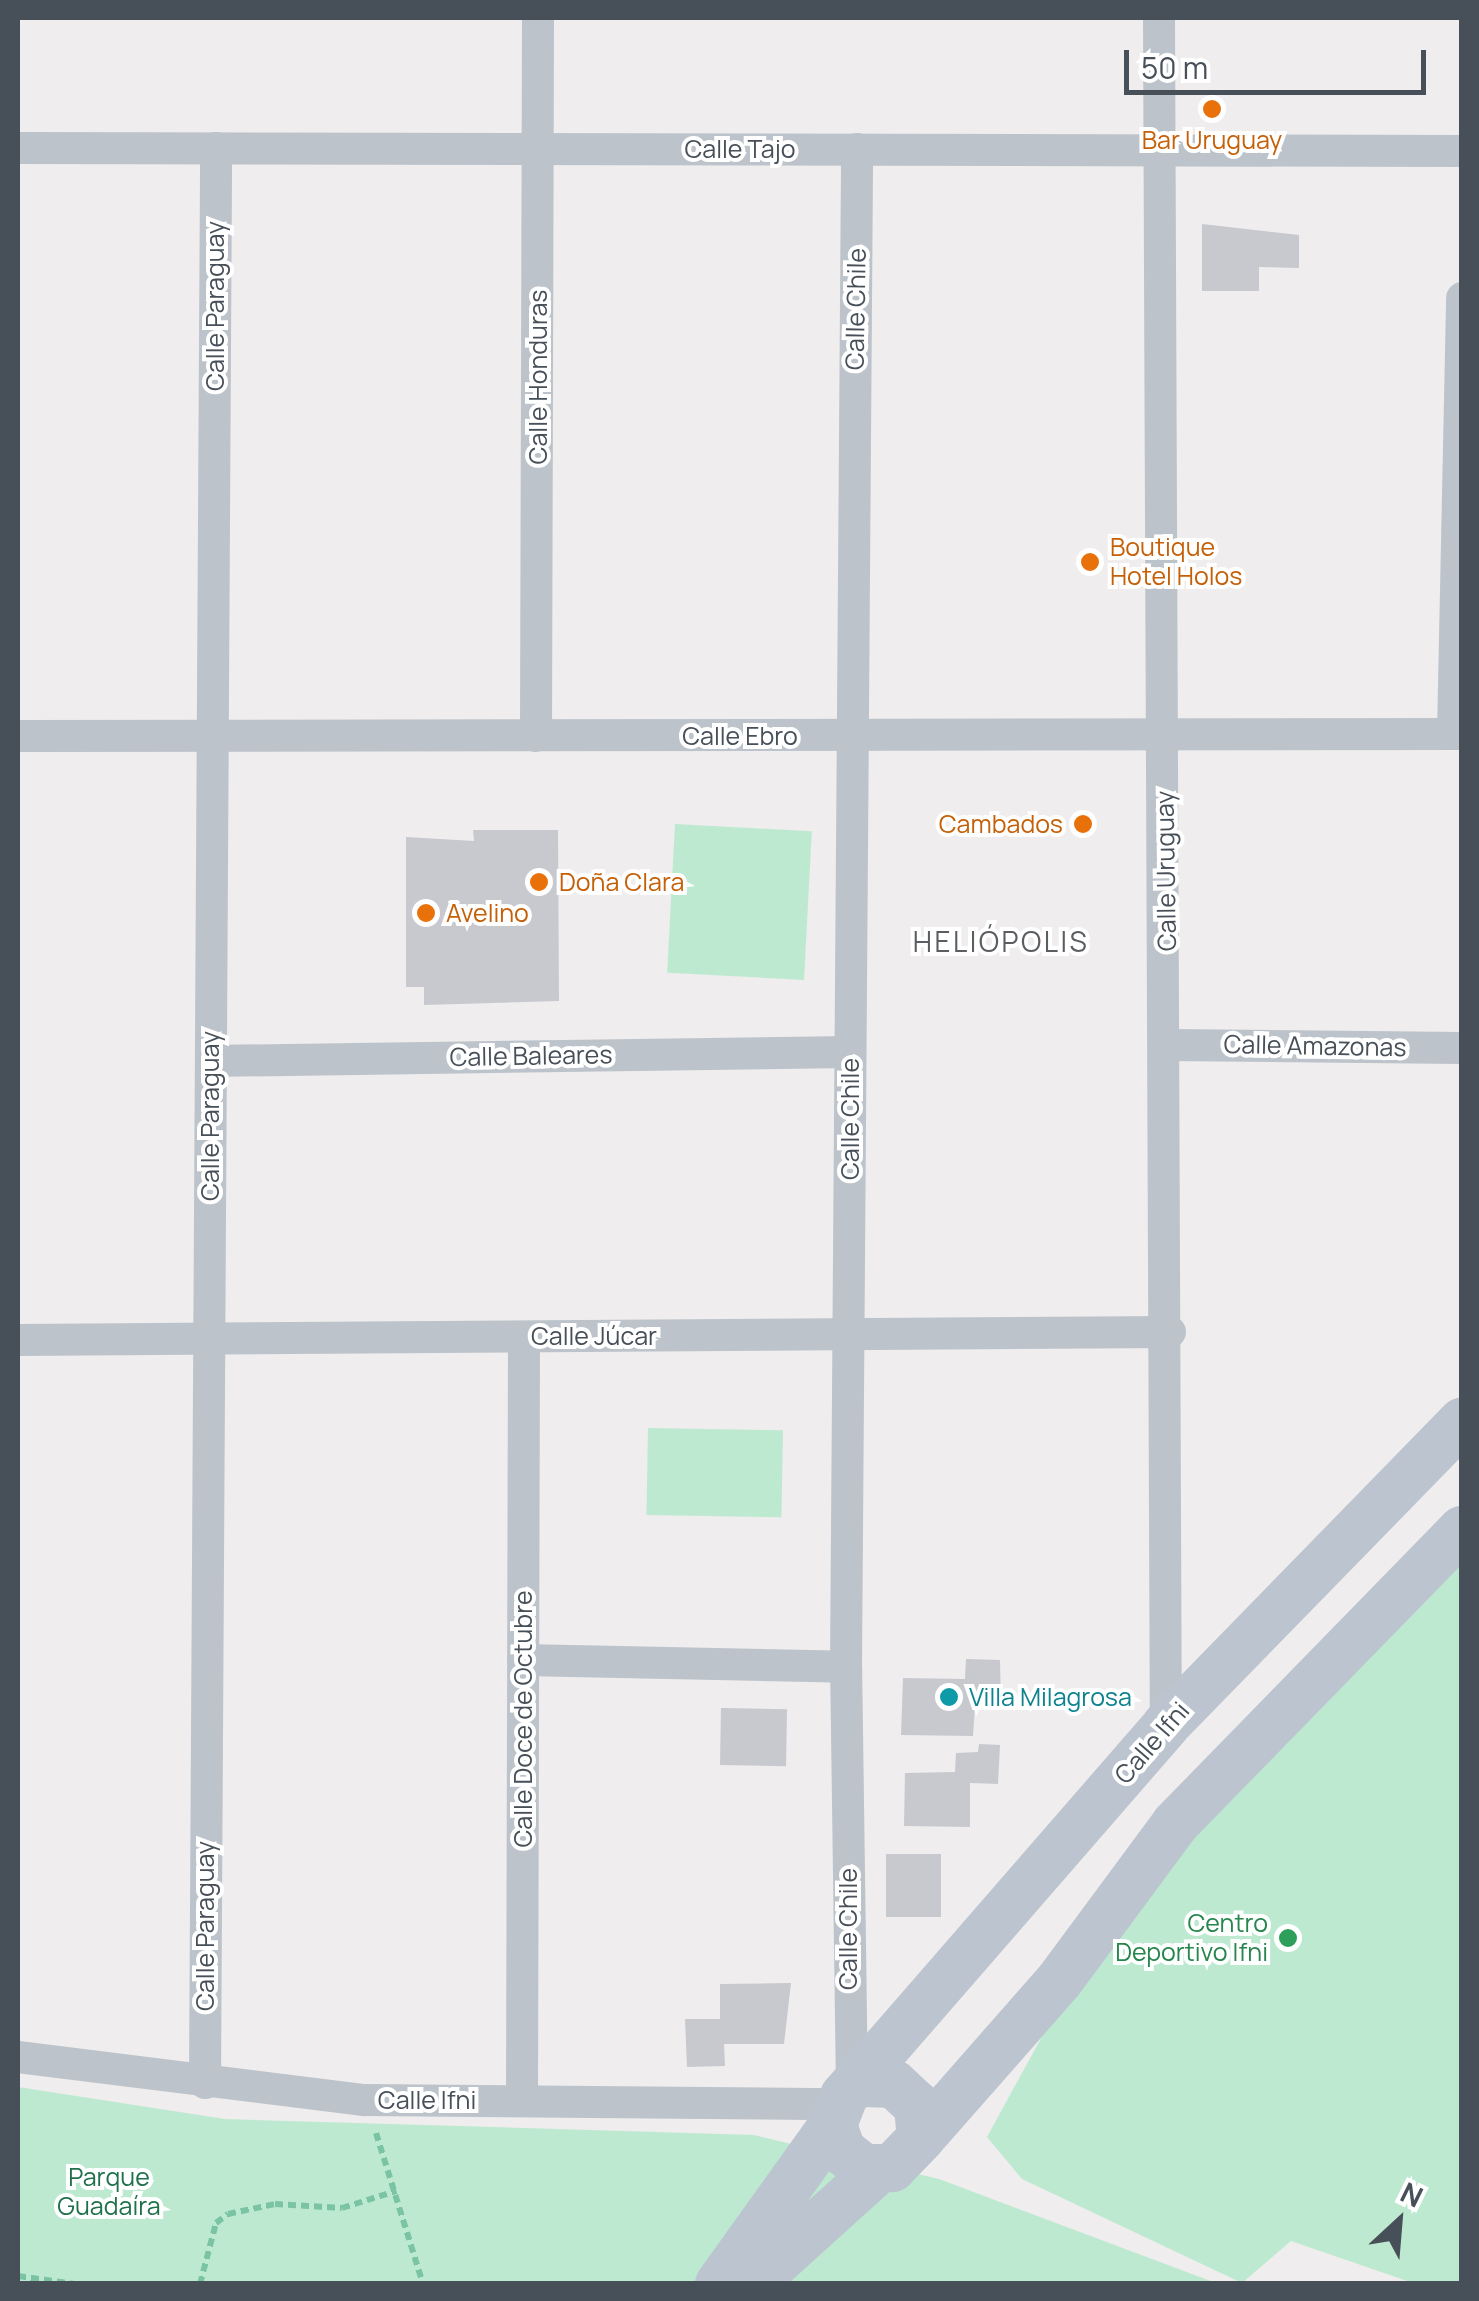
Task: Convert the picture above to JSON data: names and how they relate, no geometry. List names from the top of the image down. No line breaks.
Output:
{"streets":{"main road":["Calle Ifni"],"street":["Calle Tajo","Calle Paraguay","Calle Chile","Calle Honduras","Calle Ebro","Calle Uruguay","Calle Amazonas","Calle Baleares","Calle Júcar","Calle Doce de Octubre"]},"crossings":[["Calle Tajo","Calle Paraguay"],["Calle Tajo","Calle Chile"],["Calle Tajo","Calle Honduras"],["Calle Tajo","Calle Uruguay"],["Calle Paraguay","Calle Ebro"],["Calle Paraguay","Calle Baleares"],["Calle Paraguay","Calle Júcar"],["Calle Paraguay","Calle Ifni"],["Calle Chile","Calle Ebro"],["Calle Chile","Calle Baleares"],["Calle Chile","Calle Júcar"],["Calle Chile","Calle Ifni"],["Calle Honduras","Calle Ebro"],["Calle Ebro","Calle Uruguay"],["Calle Uruguay","Calle Amazonas"],["Calle Uruguay","Calle Júcar"],["Calle Uruguay","Calle Ifni"],["Calle Júcar","Calle Doce de Octubre"],["Calle Doce de Octubre","Calle Ifni"]],"districts":["HELIÓPOLIS"],"parks":["Parque Guadaíra"],"places":["Bar Uruguay","Boutique Hotel Holos","Cambados","Doña Clara","Avelino","Villa Milagrosa","Centro Deportivo Ifni"],"scale_bar":"50 m","north":"top right"}
